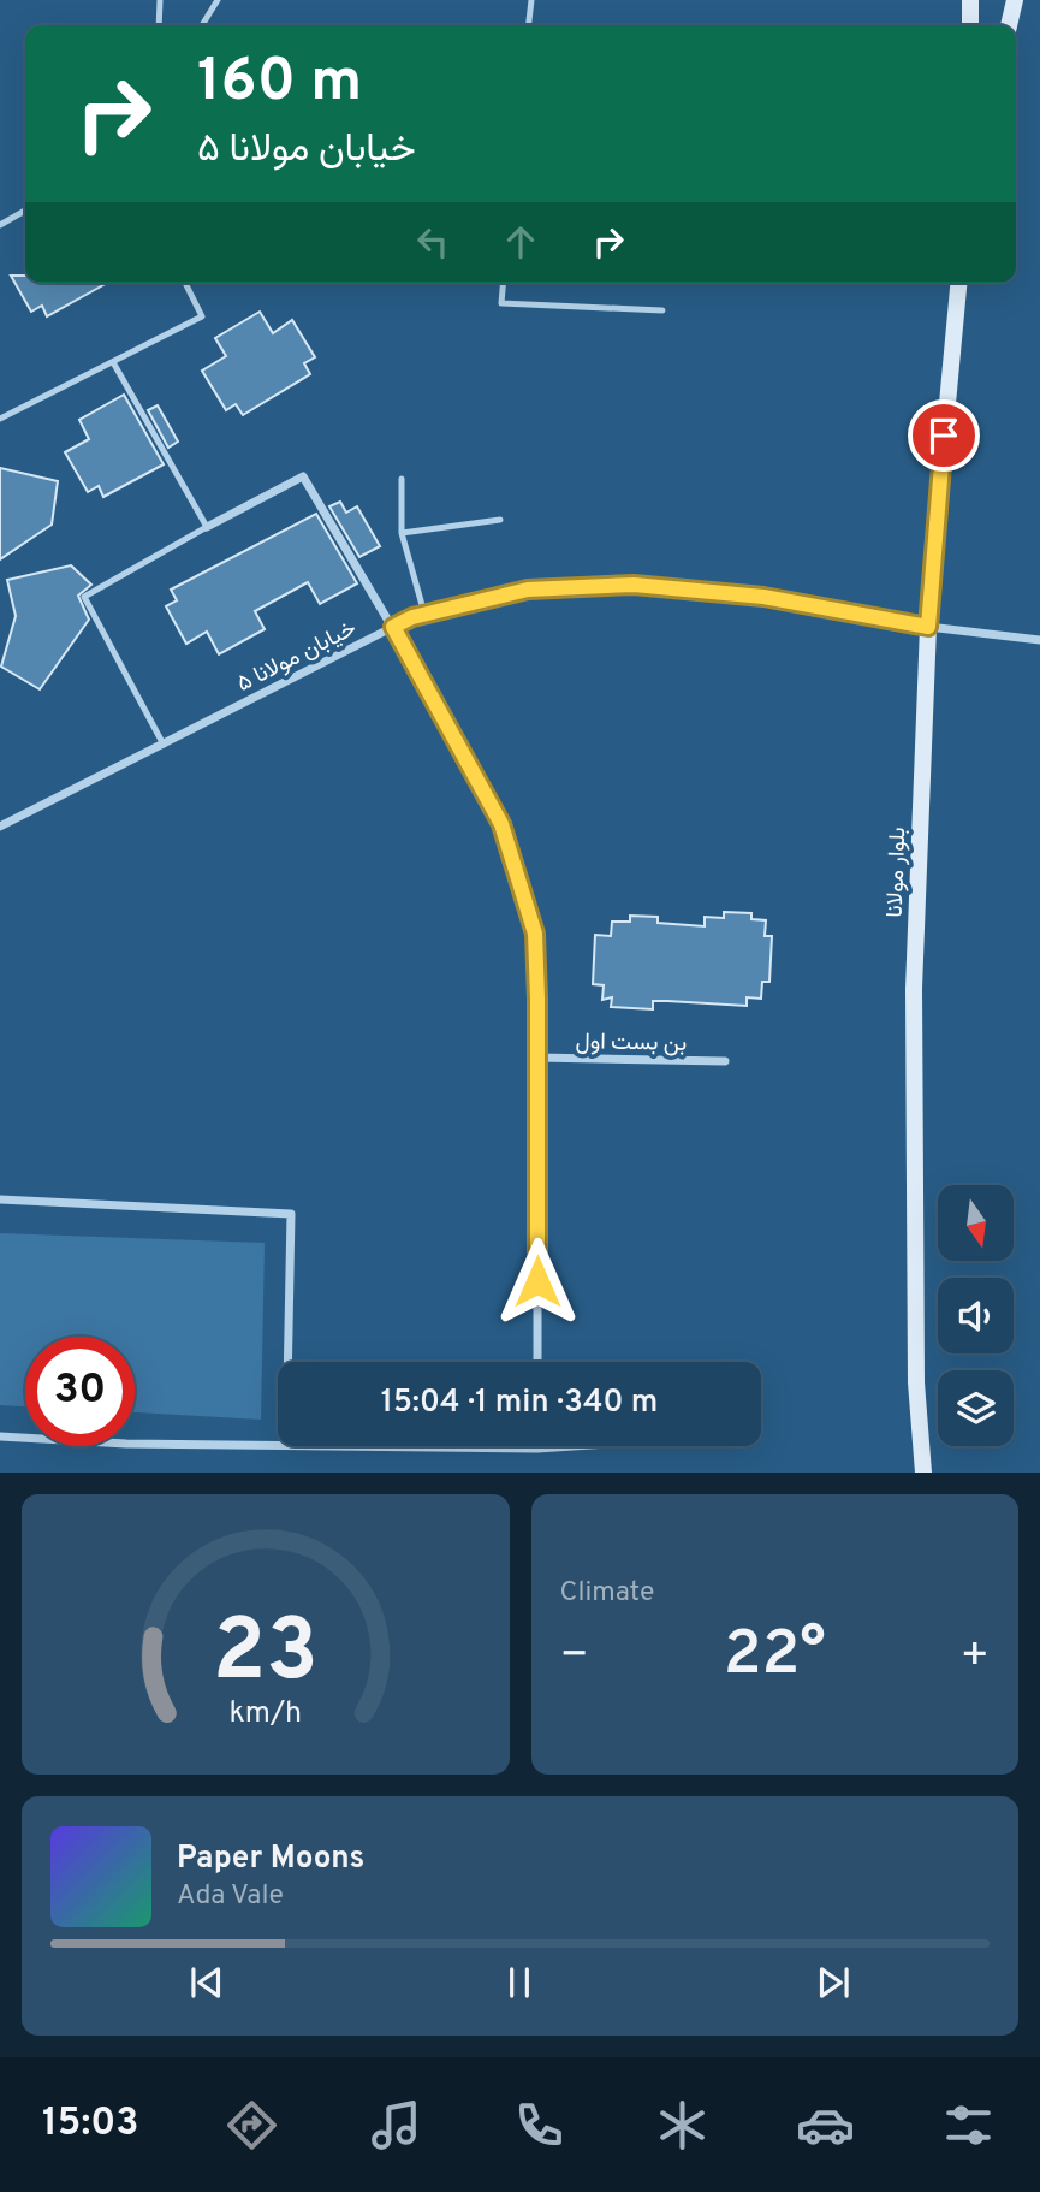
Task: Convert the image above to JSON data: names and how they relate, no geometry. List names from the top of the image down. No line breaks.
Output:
{"streets":{"street":["خیابان مولانا ۵","بلوار مولانا","بن بست اول"]},"crossings":[["خیابان مولانا ۵","بلوار مولانا"]],"north":"bottom","page":{"turn":["160 m","خیابان مولانا ۵"],"limit":"30","trip":"15:04 · 1 min · 340 m","tile":"Climate","heat":["−","22°","+"],"song":["Paper Moons","Ada Vale"],"tabs":"15:03","gauge":["23","km/h"]}}
